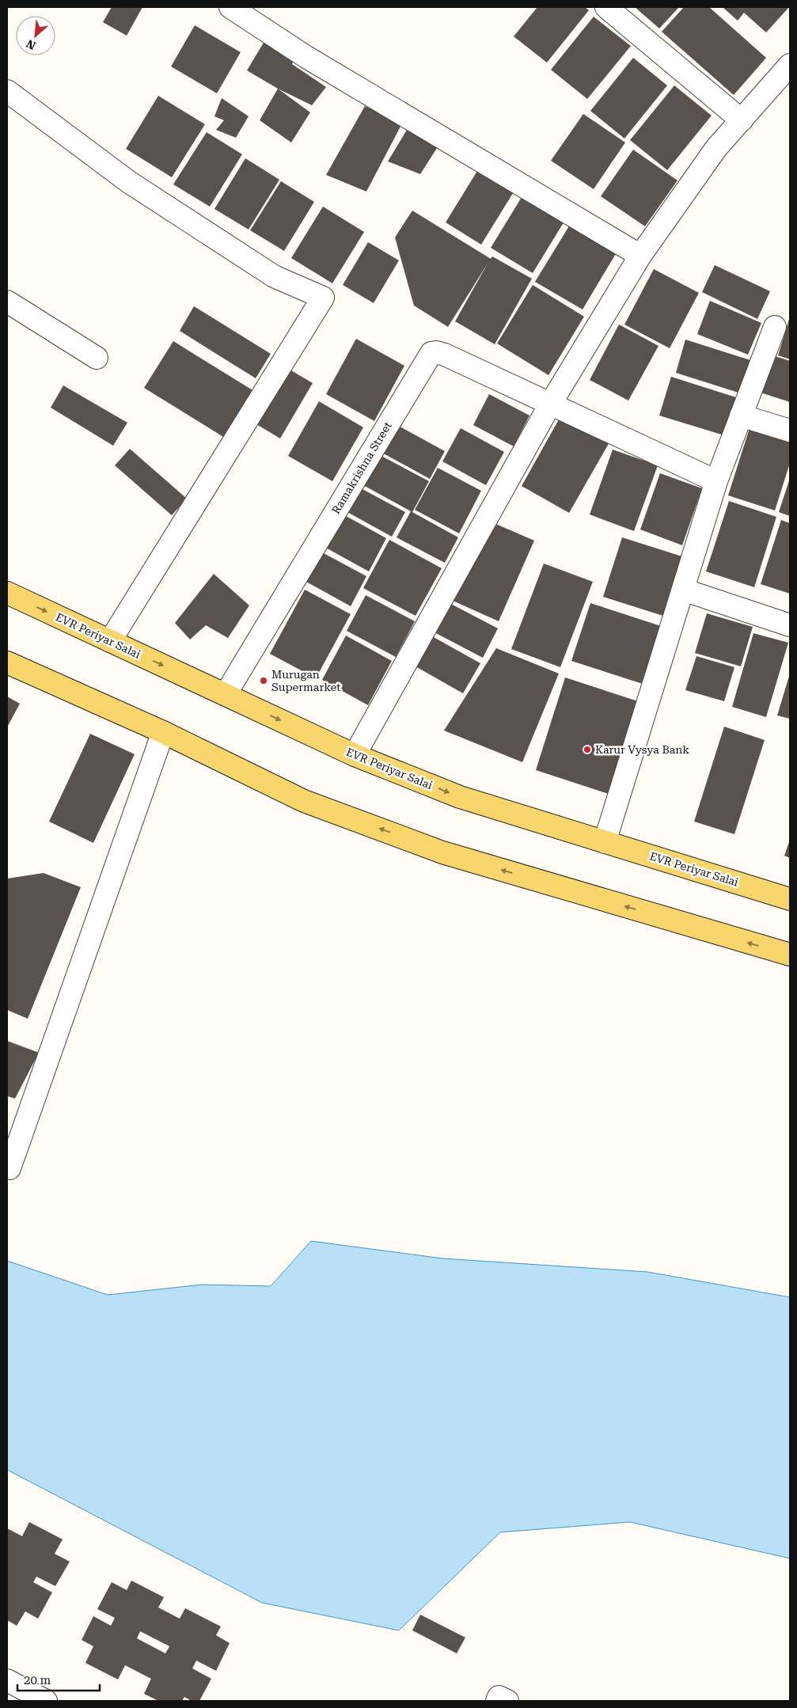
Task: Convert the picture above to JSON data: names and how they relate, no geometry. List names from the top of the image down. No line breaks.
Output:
{"streets":{"main road":["EVR Periyar Salai"],"street":["Ramakrishna Street"]},"crossings":[["Ramakrishna Street","EVR Periyar Salai"]],"places":["Murugan Supermarket","Karur Vysya Bank"],"scale_bar":"20 m","north":"bottom left"}
